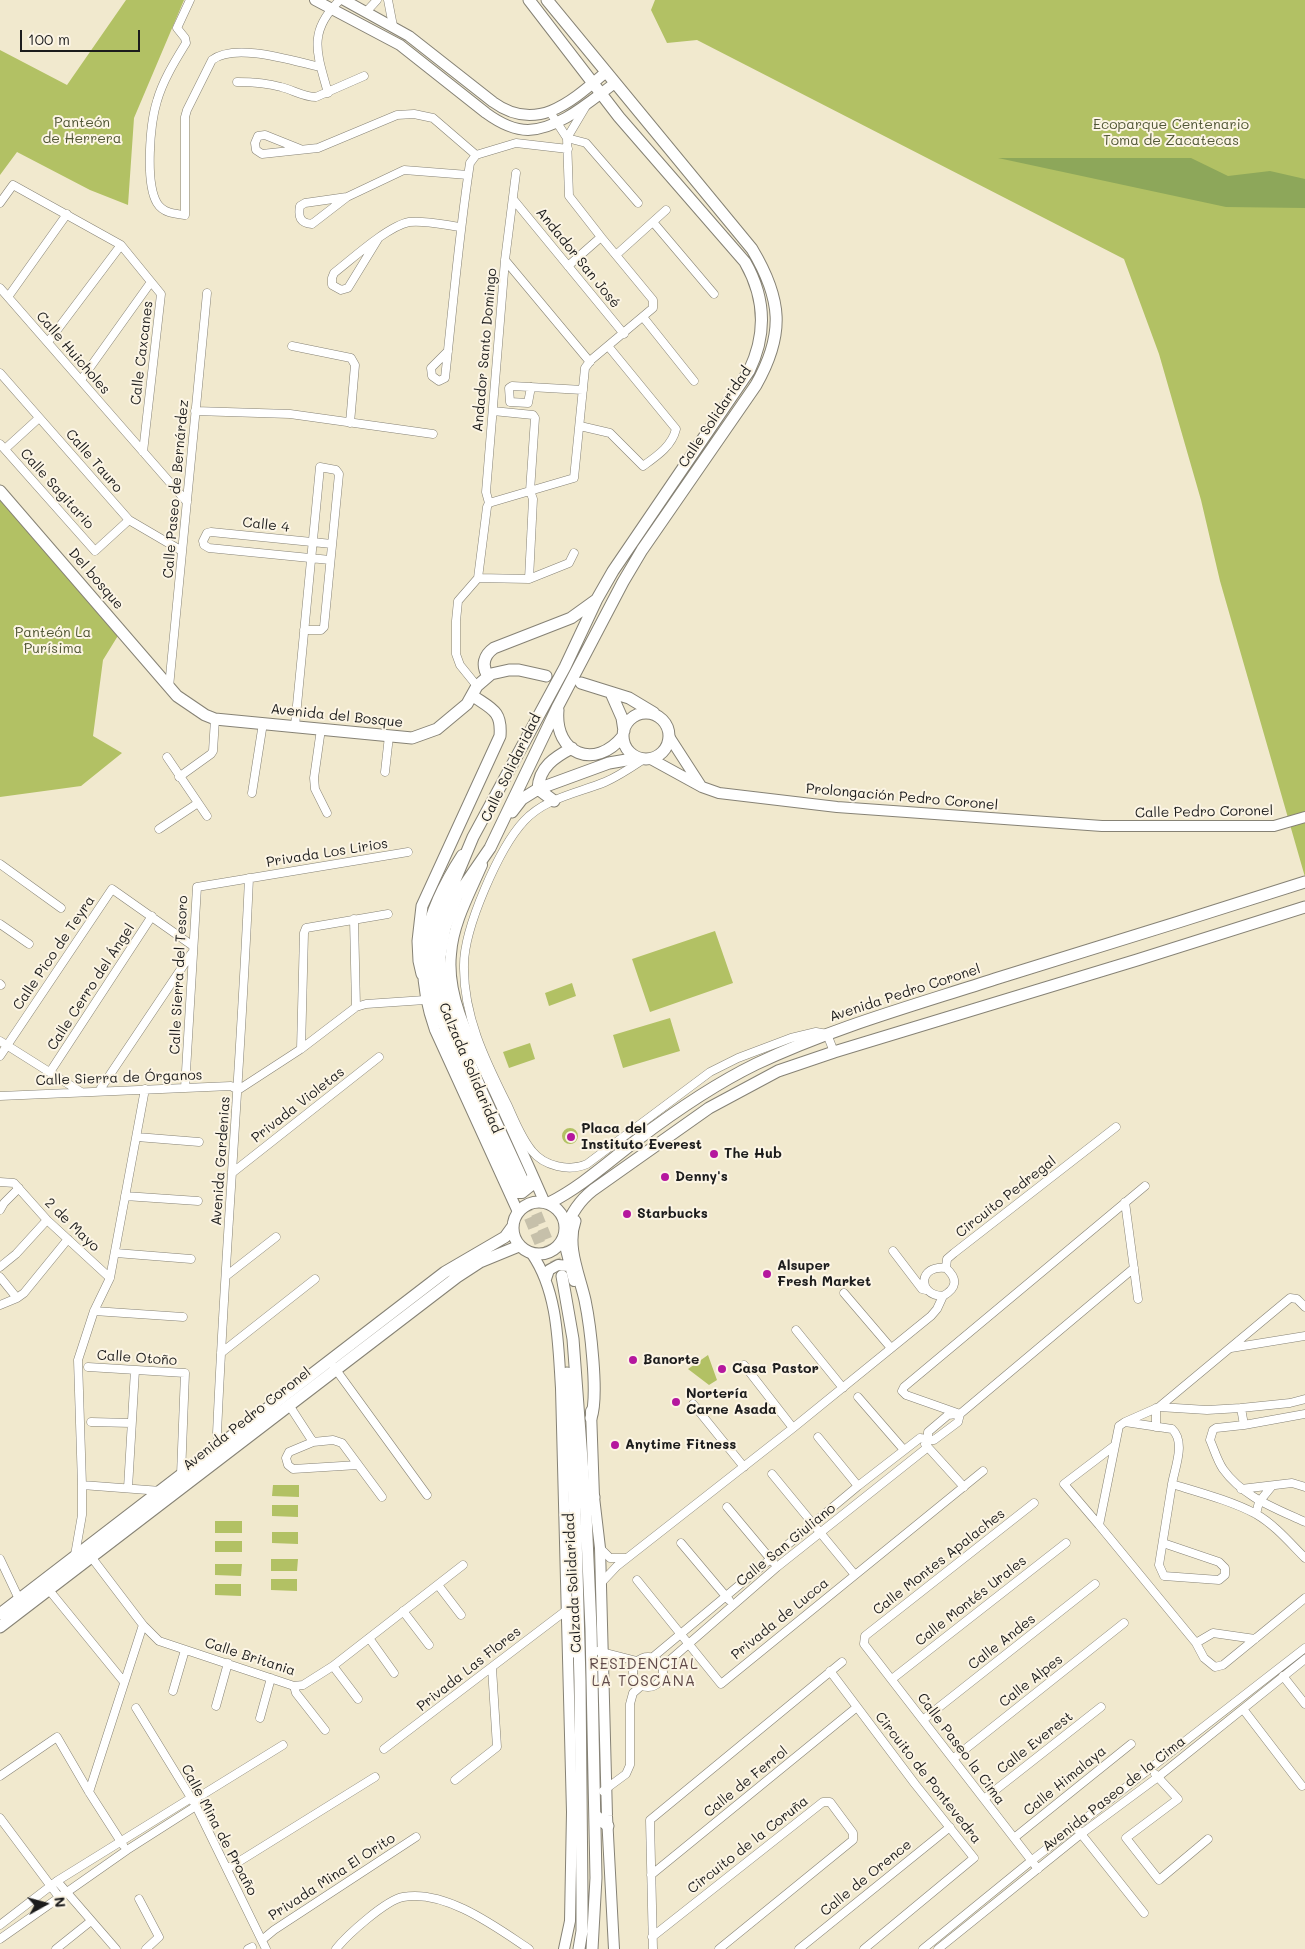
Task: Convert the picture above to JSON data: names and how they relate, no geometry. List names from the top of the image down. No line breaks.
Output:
{"streets":{"main road":["Calle Solidaridad","Del bosque","Avenida del Bosque","Avenida Pedro Coronel","Calzada Solidaridad"],"street":["Andador San José","Andador Santo Domingo","Calle Huicholes","Calle Caxcanes","Calle Tauro","Calle Sagitario","Calle Paseo de Bernárdez","Calle 4","Prolongación Pedro Coronel","Calle Pedro Coronel","Privada Los Lirios","Calle Pico de Teyra","Calle Sierra del Tesoro","Calle Cerro del Ángel","Calle Sierra de Órganos","Privada Violetas","Avenida Gardenias","Circuito Pedregal","2 de Mayo","Calle Otoño","Calle San Giuliano","Calle Montes Apalaches","Calle Montés Urales","Privada de Lucca","Calle Andes","Calle Britania","Privada Las Flores","Calle Alpes","Calle Everest","Calle Paseo la Cima","Circuito de Pontevedra","Calle Himalaya","Calle de Ferrol","Avenida Paseo de la Cima","Calle Mina de Proaño","Circuito de la Coruña","Privada Mina El Orito","Calle de Orence"]},"crossings":[["Andador San José","Andador Santo Domingo"],["Calle Huicholes","Calle Caxcanes"],["Calle Huicholes","Calle Paseo de Bernárdez"],["Calle Solidaridad","Calzada Solidaridad"],["Calle Tauro","Calle Sagitario"],["Calle Tauro","Calle Paseo de Bernárdez"],["Calle Paseo de Bernárdez","Del bosque"],["Calle Paseo de Bernárdez","Avenida del Bosque"],["Del bosque","Avenida del Bosque"],["Prolongación Pedro Coronel","Calle Pedro Coronel"],["Privada Los Lirios","Calle Sierra del Tesoro"],["Privada Los Lirios","Avenida Gardenias"],["Calle Pico de Teyra","Calle Cerro del Ángel"],["Calle Sierra del Tesoro","Calle Sierra de Órganos"],["Calle Sierra del Tesoro","Avenida Gardenias"],["Avenida Pedro Coronel","Calzada Solidaridad"],["Avenida Pedro Coronel","Avenida Gardenias"],["Avenida Pedro Coronel","Calle Otoño"],["Avenida Pedro Coronel","Calle Britania"],["Calzada Solidaridad","Privada Las Flores"],["Calle Sierra de Órganos","Avenida Gardenias"],["Privada Violetas","Avenida Gardenias"],["Calle San Giuliano","Privada de Lucca"],["Calle Montes Apalaches","Calle Paseo la Cima"],["Calle Montés Urales","Calle Paseo la Cima"],["Calle Andes","Calle Paseo la Cima"],["Calle Alpes","Calle Paseo la Cima"],["Calle Everest","Calle Paseo la Cima"],["Calle Paseo la Cima","Calle Himalaya"],["Calle Paseo la Cima","Avenida Paseo de la Cima"],["Circuito de Pontevedra","Calle de Ferrol"],["Circuito de Pontevedra","Calle de Orence"],["Calle Mina de Proaño","Privada Mina El Orito"]],"districts":["RESIDENCIAL LA TOSCANA"],"parks":["Panteón de Herrera","Ecoparque Centenario Toma de Zacatecas","Panteón La Purísima"],"places":["Placa del Instituto Everest","The Hub","Denny's","Starbucks","Alsuper Fresh Market","Banorte","Casa Pastor","Nortería Carne Asada","Anytime Fitness"],"scale_bar":"100 m","north":"right"}
